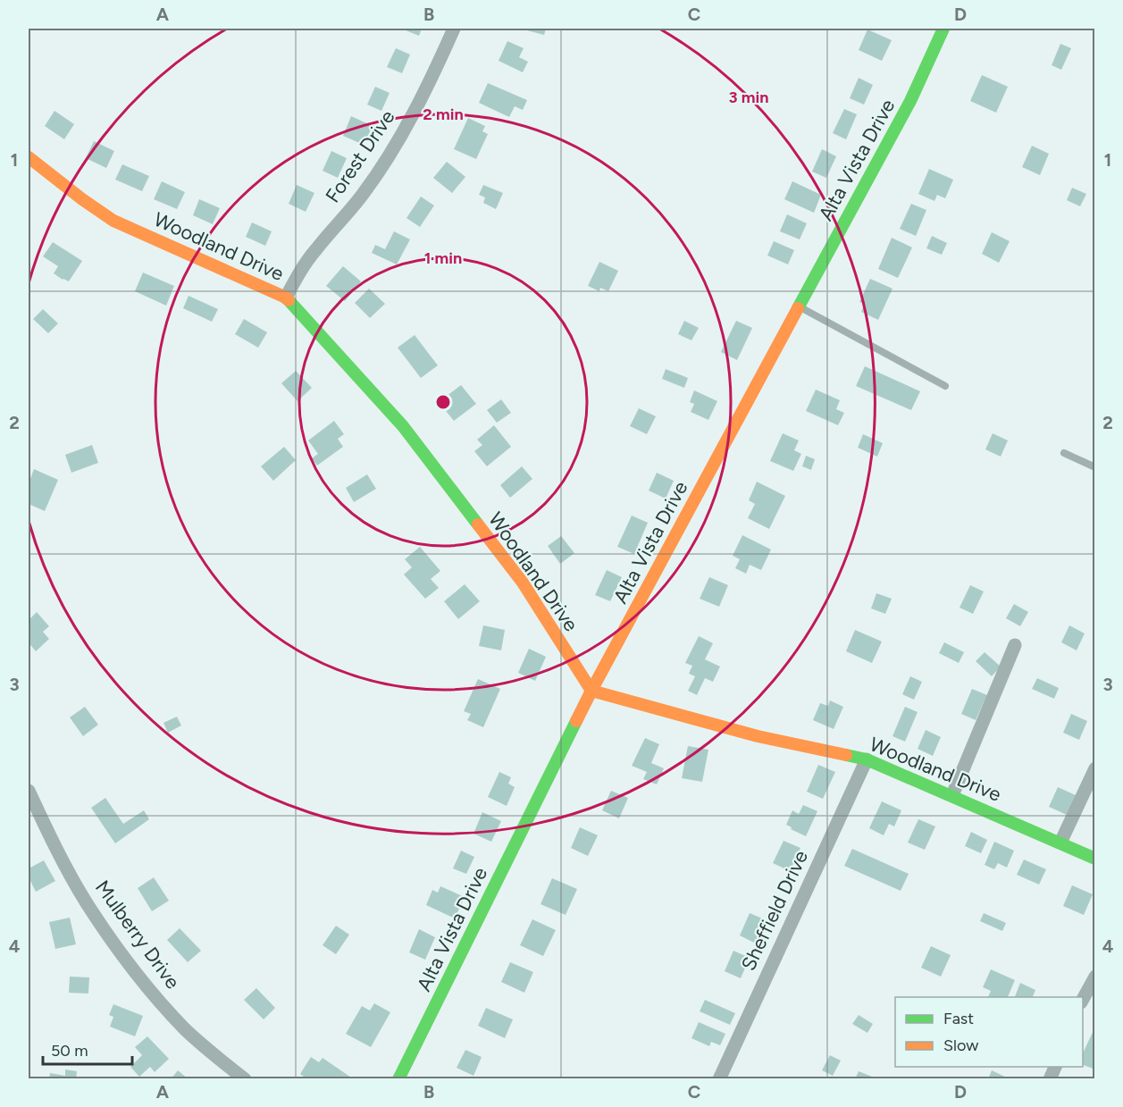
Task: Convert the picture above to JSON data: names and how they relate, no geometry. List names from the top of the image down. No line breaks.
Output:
{"streets":{"street":["Forest Drive","Alta Vista Drive","Woodland Drive","Sheffield Drive","Mulberry Drive"]},"crossings":[["Forest Drive","Woodland Drive"],["Alta Vista Drive","Woodland Drive"],["Woodland Drive","Sheffield Drive"]],"legend":["Fast","Slow"],"scale_bar":"50 m","grid":{"columns":["A","B","C","D"],"rows":["1","2","3","4"]},"rings":["3 min","2 min","1 min"]}
